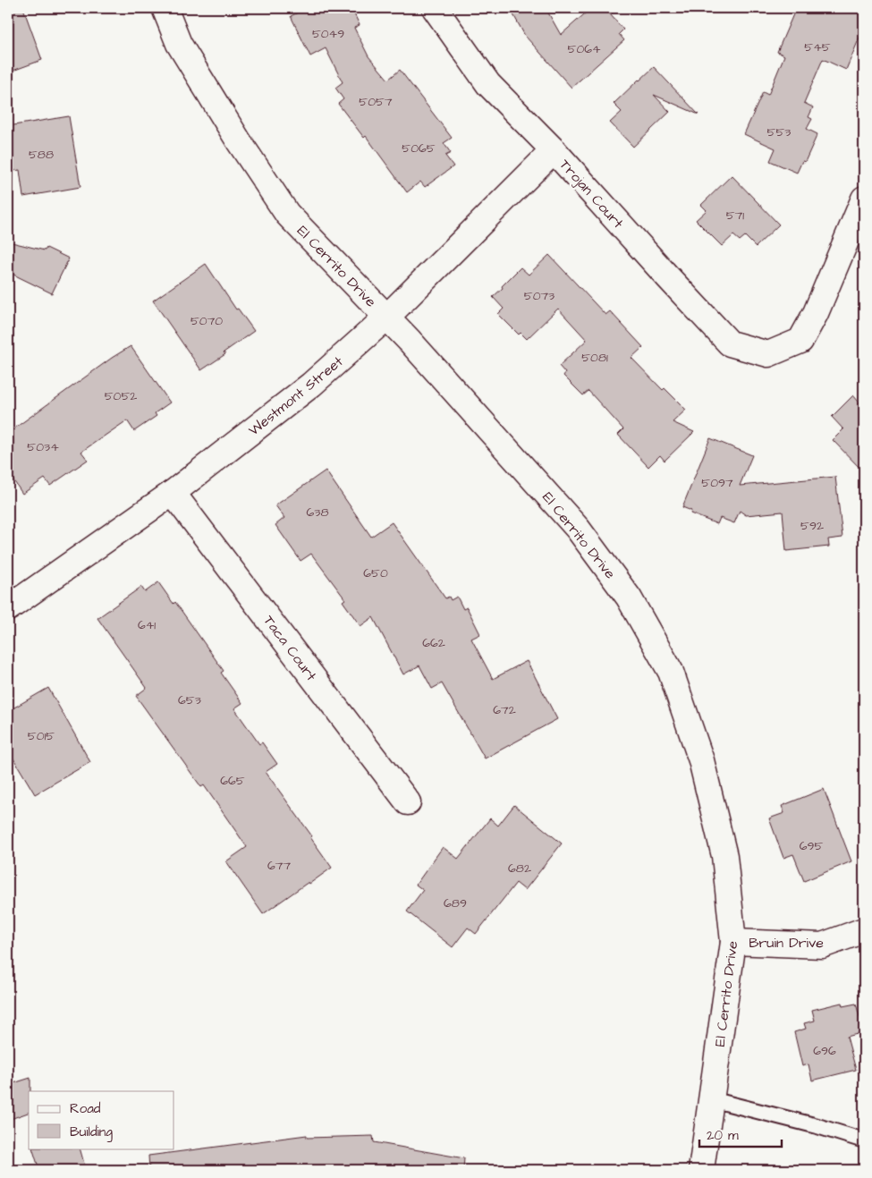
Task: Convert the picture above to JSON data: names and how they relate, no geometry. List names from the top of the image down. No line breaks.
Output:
{"streets":{"street":["Trojan Court","El Cerrito Drive","Westmont Street","Taca Court","Bruin Drive"]},"crossings":[["Trojan Court","Westmont Street"],["El Cerrito Drive","Westmont Street"],["El Cerrito Drive","Bruin Drive"],["Westmont Street","Taca Court"]],"house_numbers":["5049","545","5064","5057","553","5065","588","571","5073","5070","5081","5052","5034","5097","638","592","650","641","662","653","672","5015","665","695","677","682","689","696"],"legend":["Road","Building"],"scale_bar":"20 m"}
